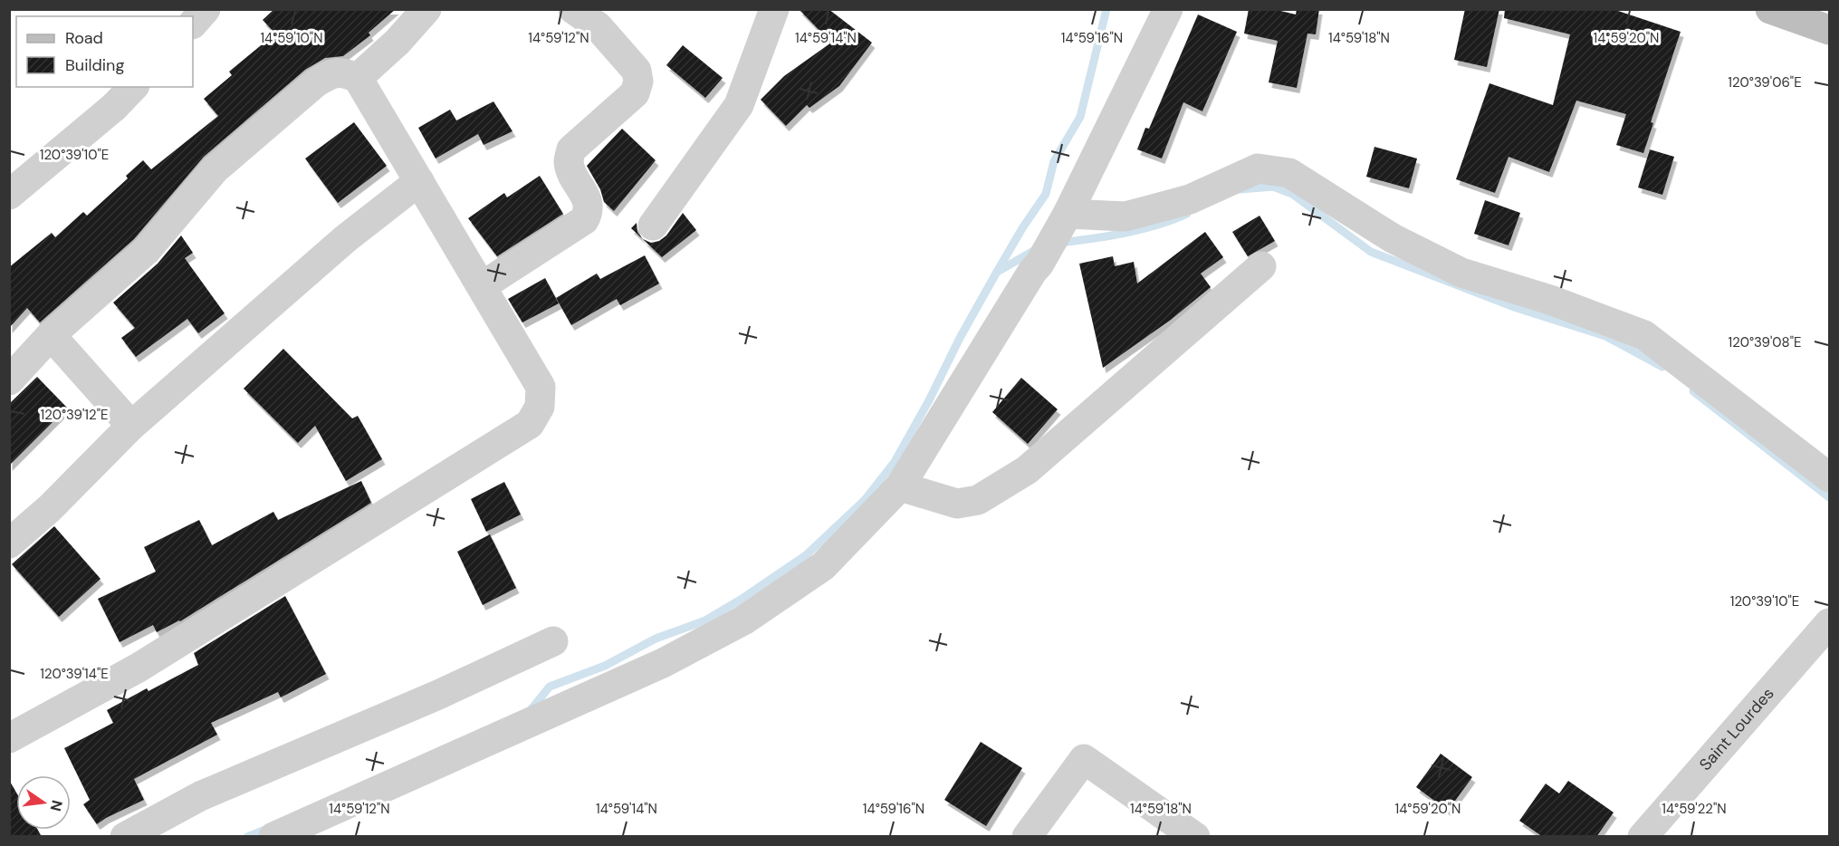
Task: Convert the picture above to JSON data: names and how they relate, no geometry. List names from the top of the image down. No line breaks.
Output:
{"streets":{"street":["Saint Lourdes"]},"legend":["Road","Building"],"north":"right","coordinates":["14°59'10\"N","14°59'12\"N","14°59'14\"N","14°59'16\"N","14°59'18\"N","14°59'20\"N","120°39'06\"E","120°39'10\"E","120°39'08\"E","120°39'12\"E","120°39'14\"E","14°59'22\"N"]}
